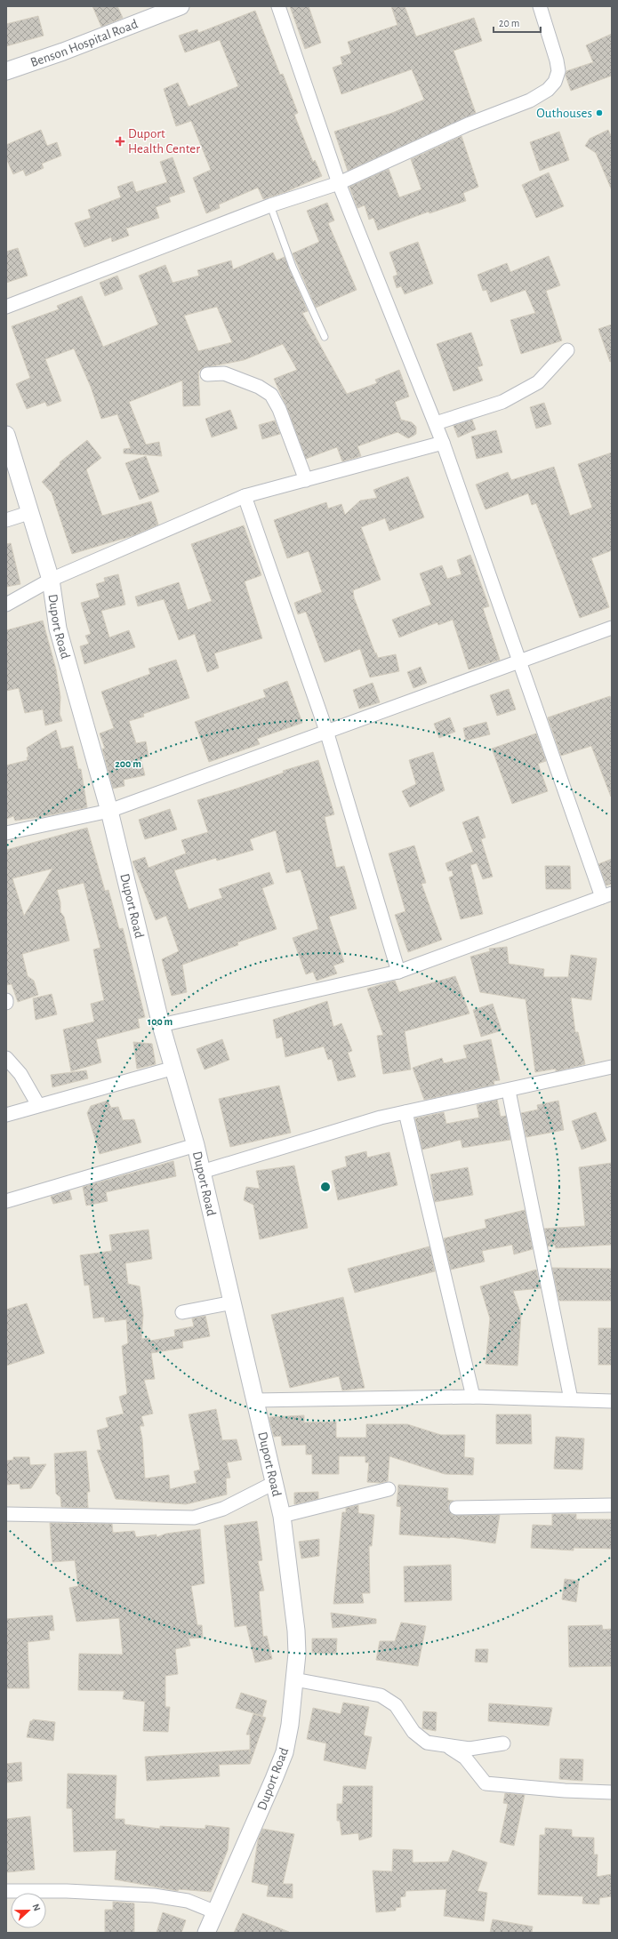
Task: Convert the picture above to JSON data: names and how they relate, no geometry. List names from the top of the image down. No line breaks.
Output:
{"streets":{"street":["Benson Hospital Road","Duport Road"]},"places":{"other":["Outhouses"],"health":["Duport Health Center"]},"scale_bar":"20 m","north":"right","rings":["200 m","100 m"]}
